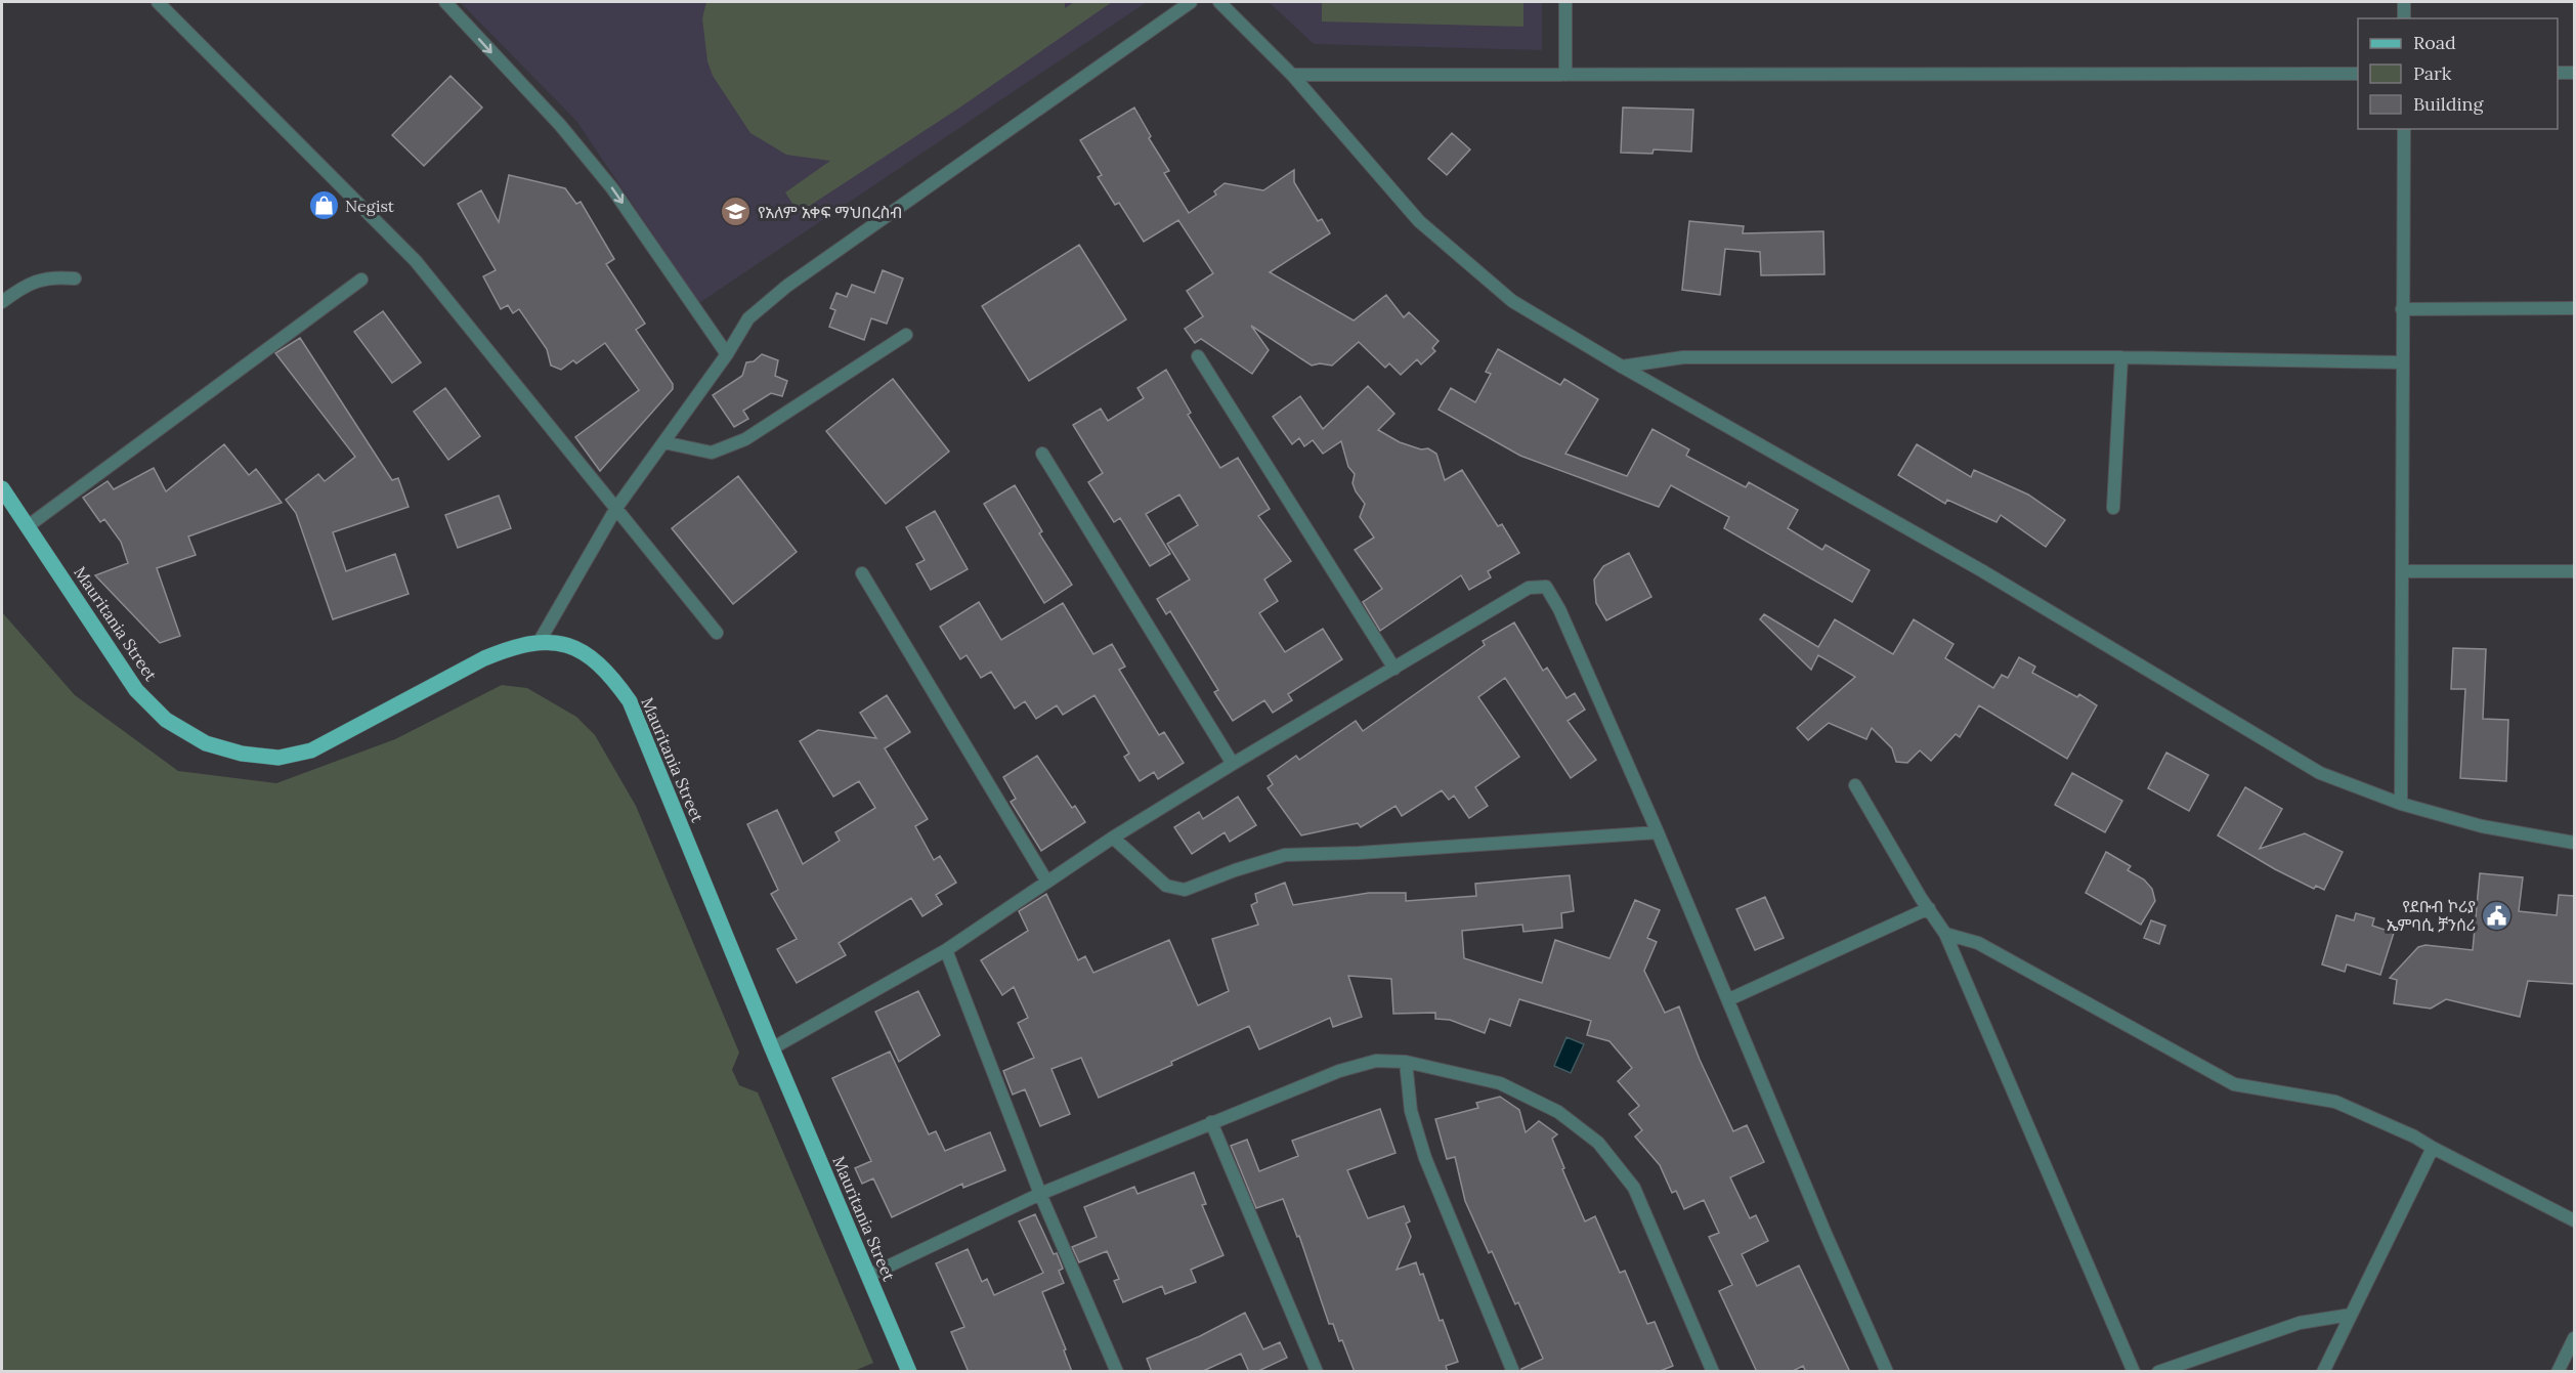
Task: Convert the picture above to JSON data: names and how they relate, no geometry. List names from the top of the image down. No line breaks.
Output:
{"streets":{"main road":["Mauritania Street"]},"places":{"shop":["Negist"],"school or university":["የአለም አቀፍ ማህበረስብ"],"public building":["የደቡብ ኮሪያ ኤምባሲ ቻንሰሪ"]},"legend":["Road","Park","Building"]}
